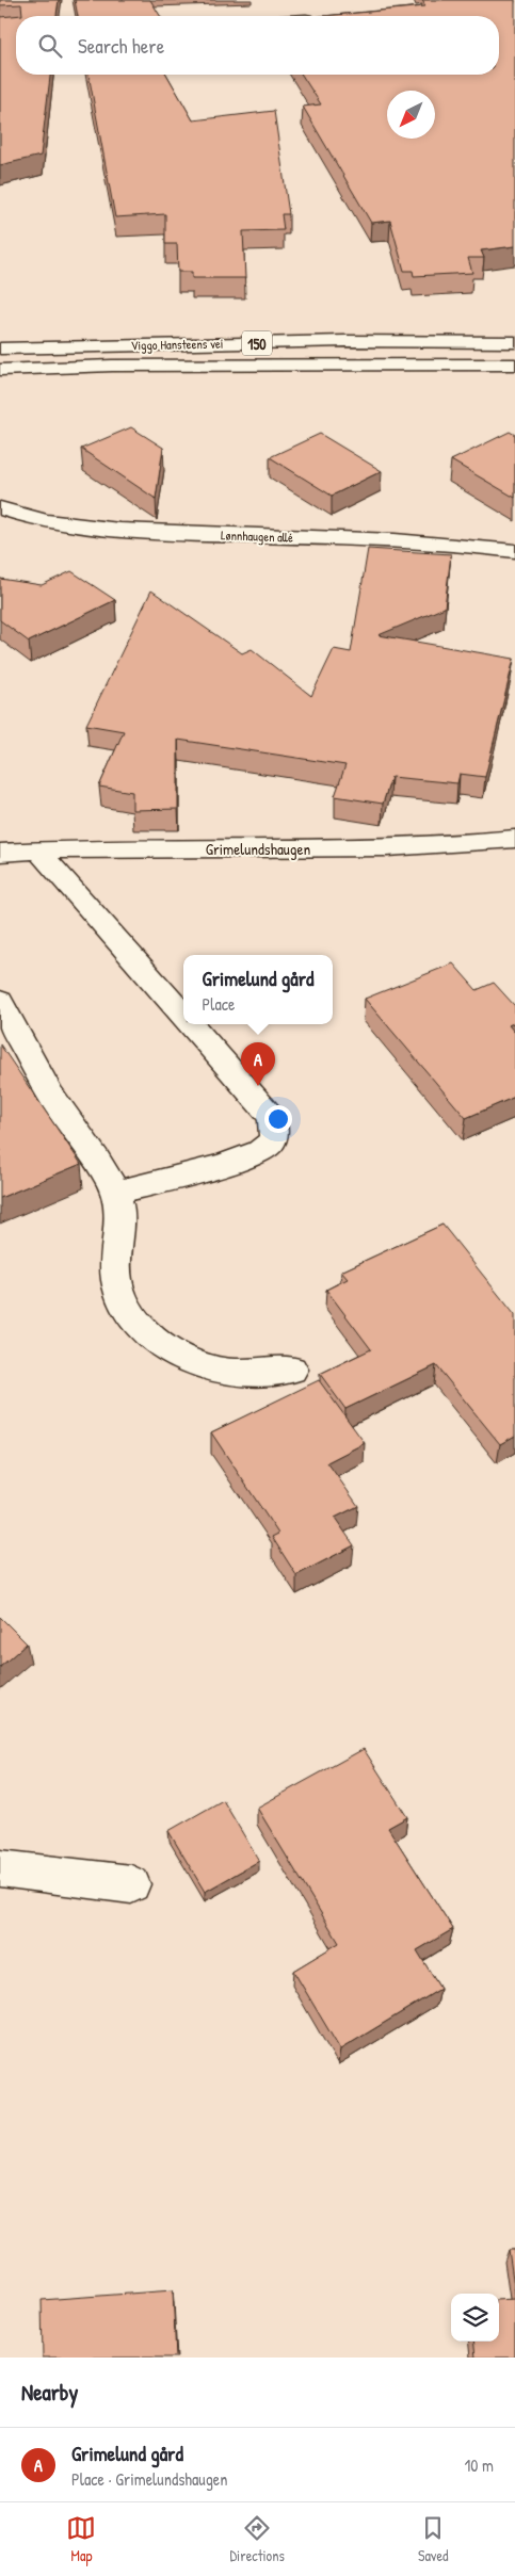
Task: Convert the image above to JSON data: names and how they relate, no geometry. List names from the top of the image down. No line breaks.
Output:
{"streets":{"main road":["150","Viggo Hansteens vei","Lønnhaugen allé","Grimelundshaugen"]},"north":"bottom left","page":{"search":"Search here","popup":["Grimelund gård","Place"],"pins":"A","heading":"Nearby","list":[{"mark":"A","name":"Grimelund gård","note":"Place · Grimelundshaugen","value":"10 m"}],"nav":["Map","Directions","Saved"]}}
